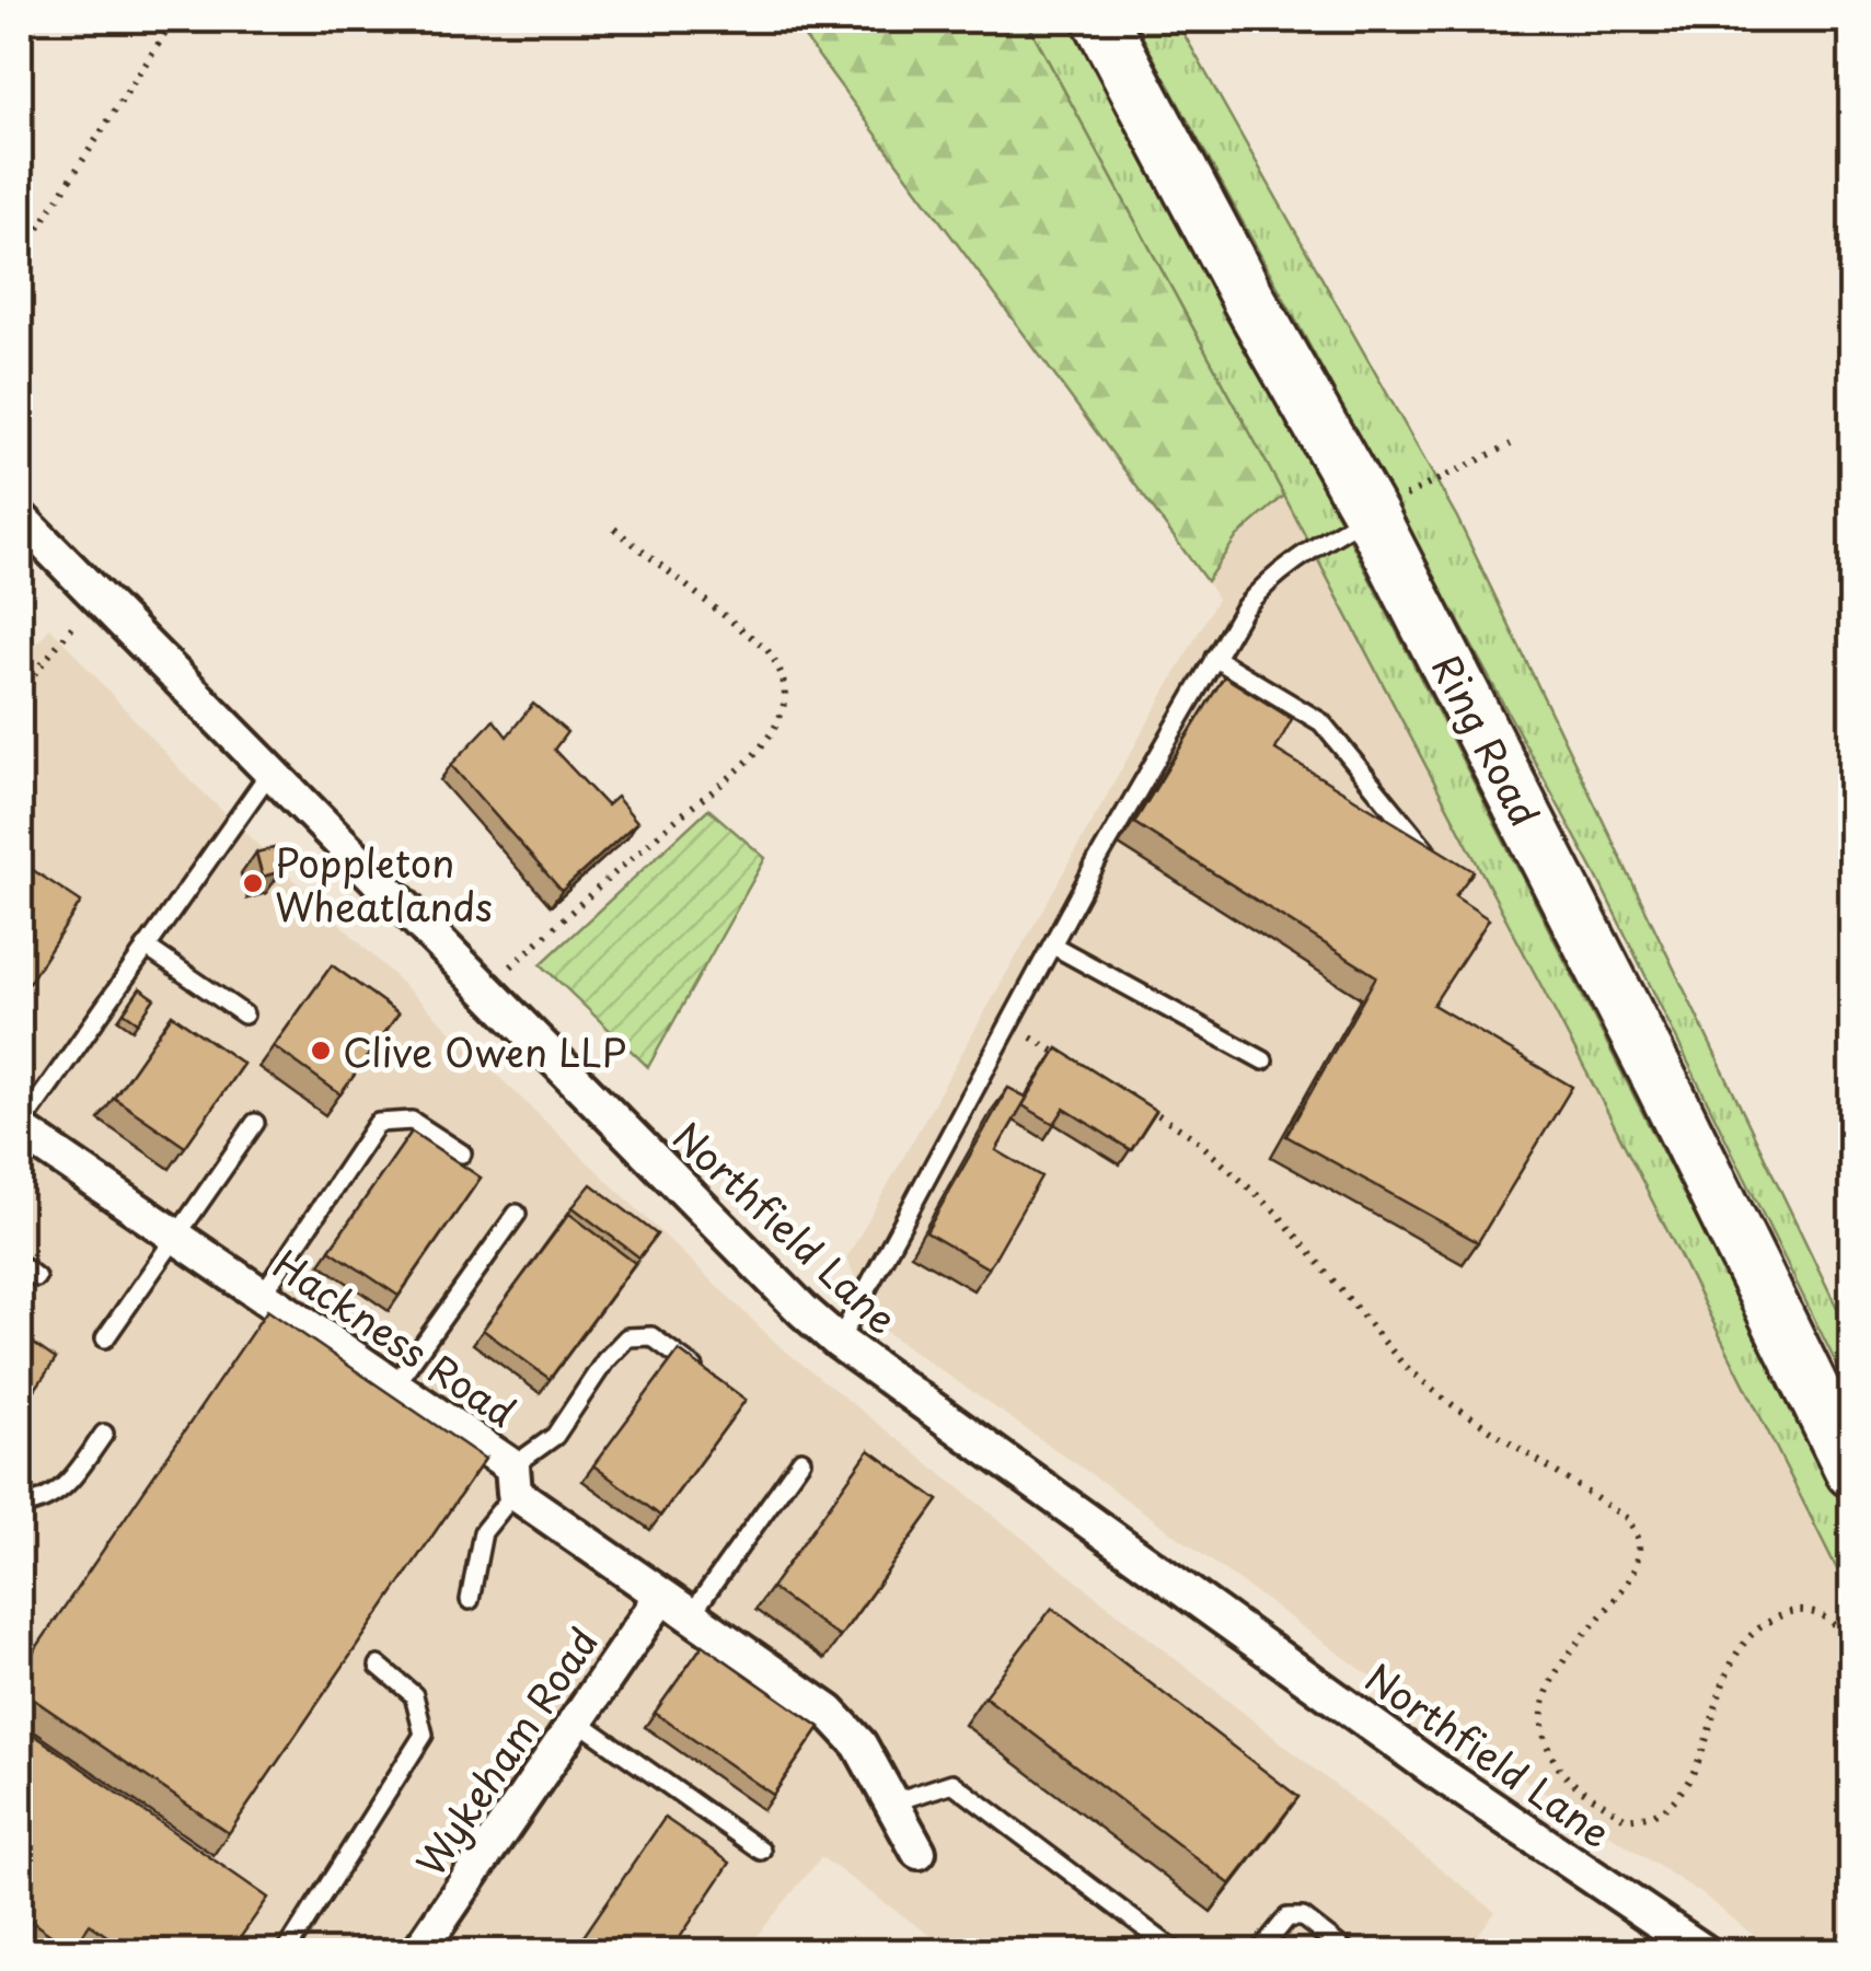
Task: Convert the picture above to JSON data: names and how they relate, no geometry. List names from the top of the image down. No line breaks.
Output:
{"streets":{"highway":["Ring Road"],"street":["Northfield Lane","Hackness Road","Wykeham Road"]},"crossings":[["Hackness Road","Wykeham Road"]],"places":["Poppleton Wheatlands","Clive Owen LLP"]}
